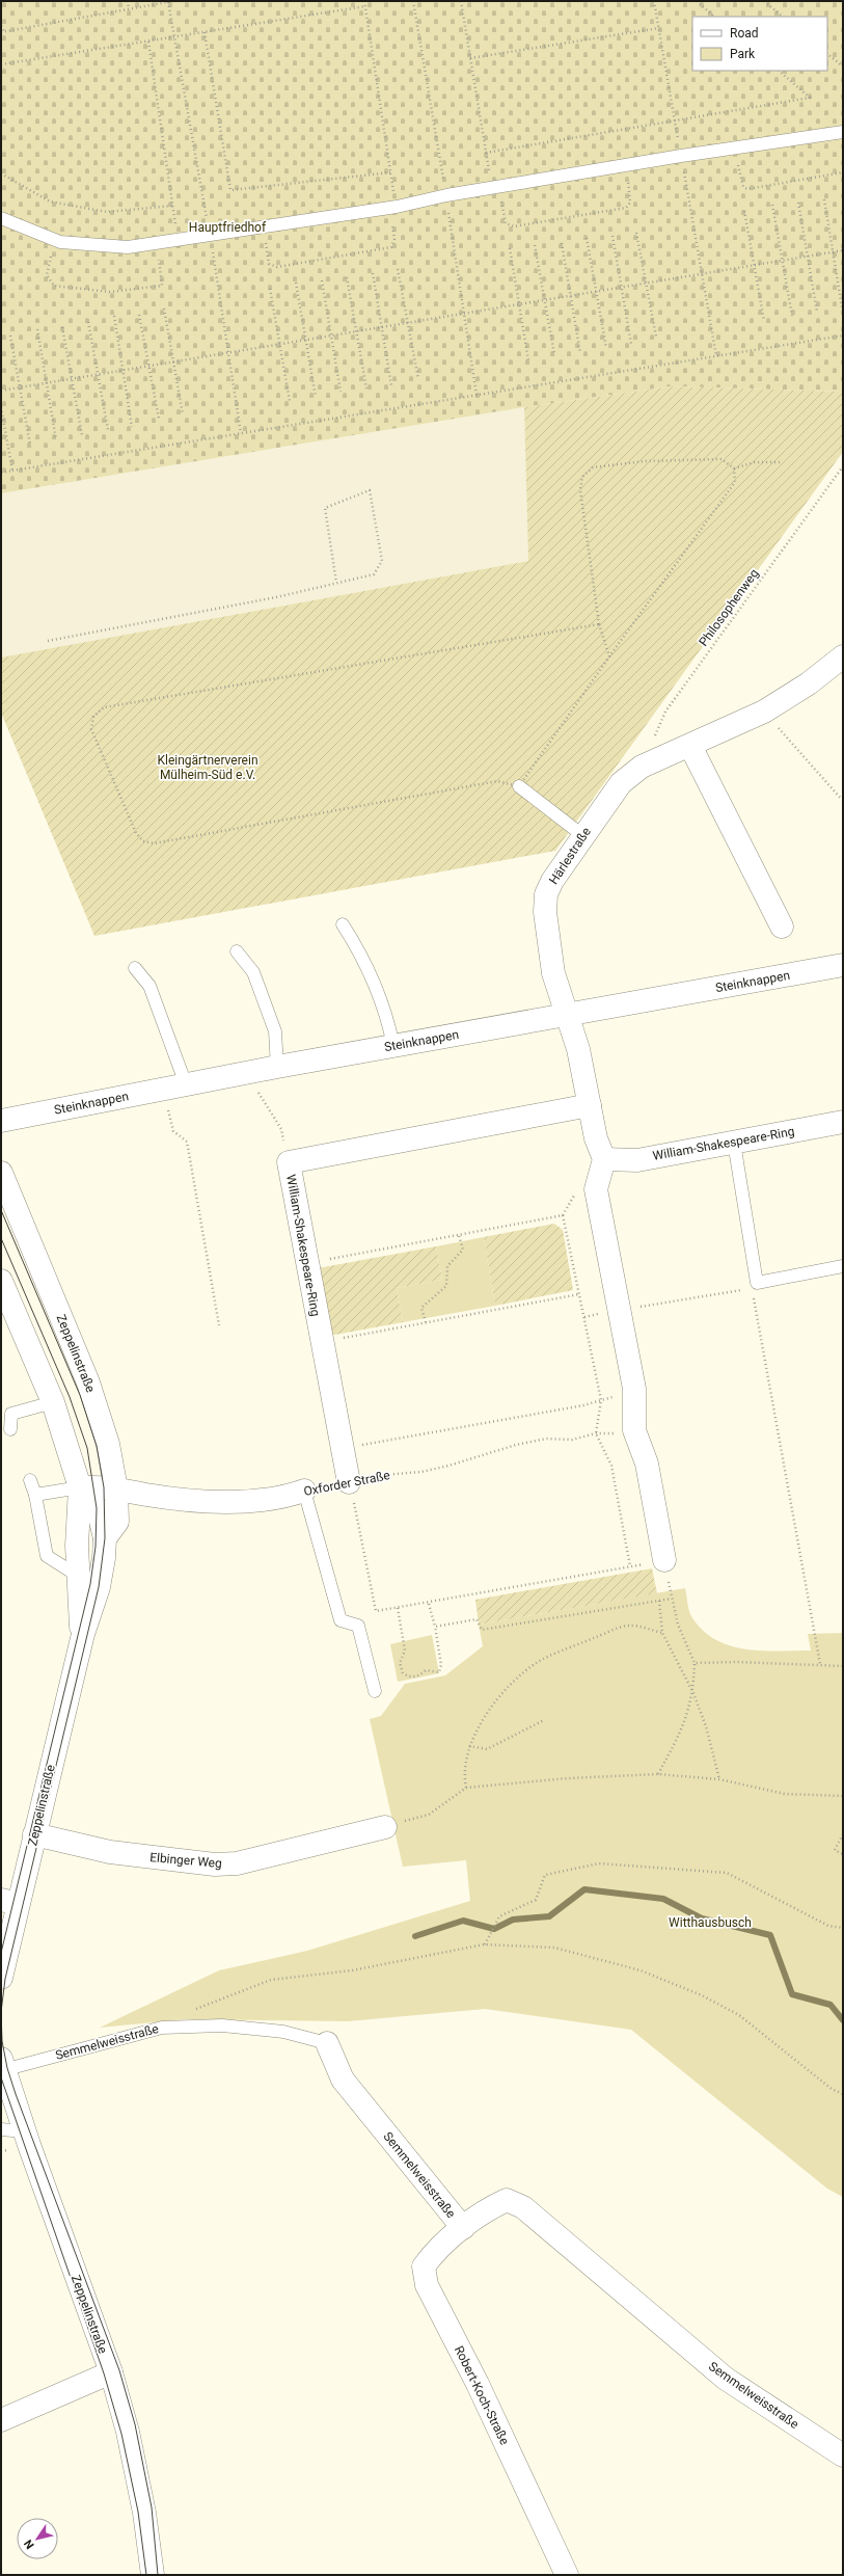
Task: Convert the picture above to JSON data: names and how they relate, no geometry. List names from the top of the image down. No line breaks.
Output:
{"streets":{"street":["Härlestraße","Steinknappen","William-Shakespeare-Ring","Zeppelinstraße","Oxforder Straße","Elbinger Weg","Semmelweisstraße","Robert-Koch-Straße"],"path":["Philosophenweg"]},"crossings":[["Philosophenweg","Härlestraße"],["Härlestraße","Steinknappen"],["William-Shakespeare-Ring","Oxforder Straße"],["Zeppelinstraße","Oxforder Straße"],["Zeppelinstraße","Elbinger Weg"],["Zeppelinstraße","Semmelweisstraße"],["Semmelweisstraße","Robert-Koch-Straße"]],"parks":["Hauptfriedhof","Kleingärtnerverein Mülheim-Süd e.V.","Witthausbusch"],"legend":["Road","Park"],"north":"bottom left"}
